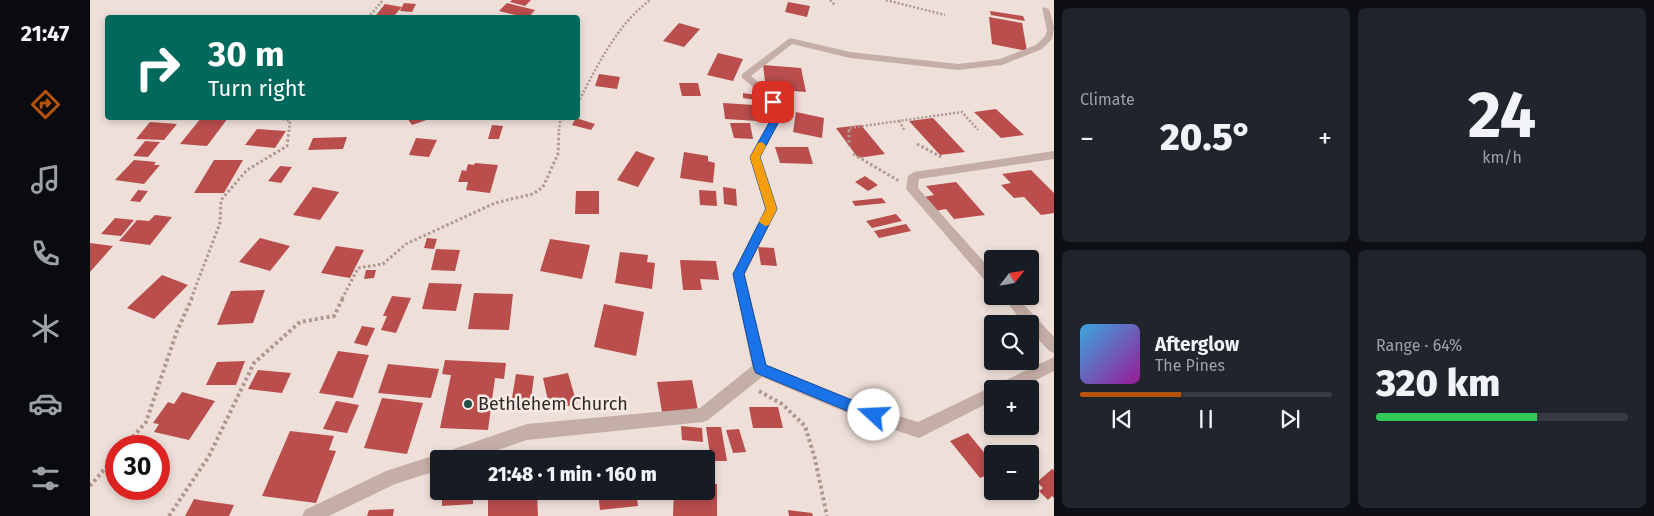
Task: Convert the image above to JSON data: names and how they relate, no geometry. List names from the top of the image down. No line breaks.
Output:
{"places":["Bethlehem Church"],"north":"top right","page":{"tabs":"21:47","tile":["Climate",["24","km/h"],["Range · 64%","320 km"]],"turn":["30 m","Turn right"],"heat":["−","20.5°","+"],"map_buttons":["+","−"],"song":["Afterglow","The Pines"],"limit":"30","trip":"21:48 · 1 min · 160 m"}}
